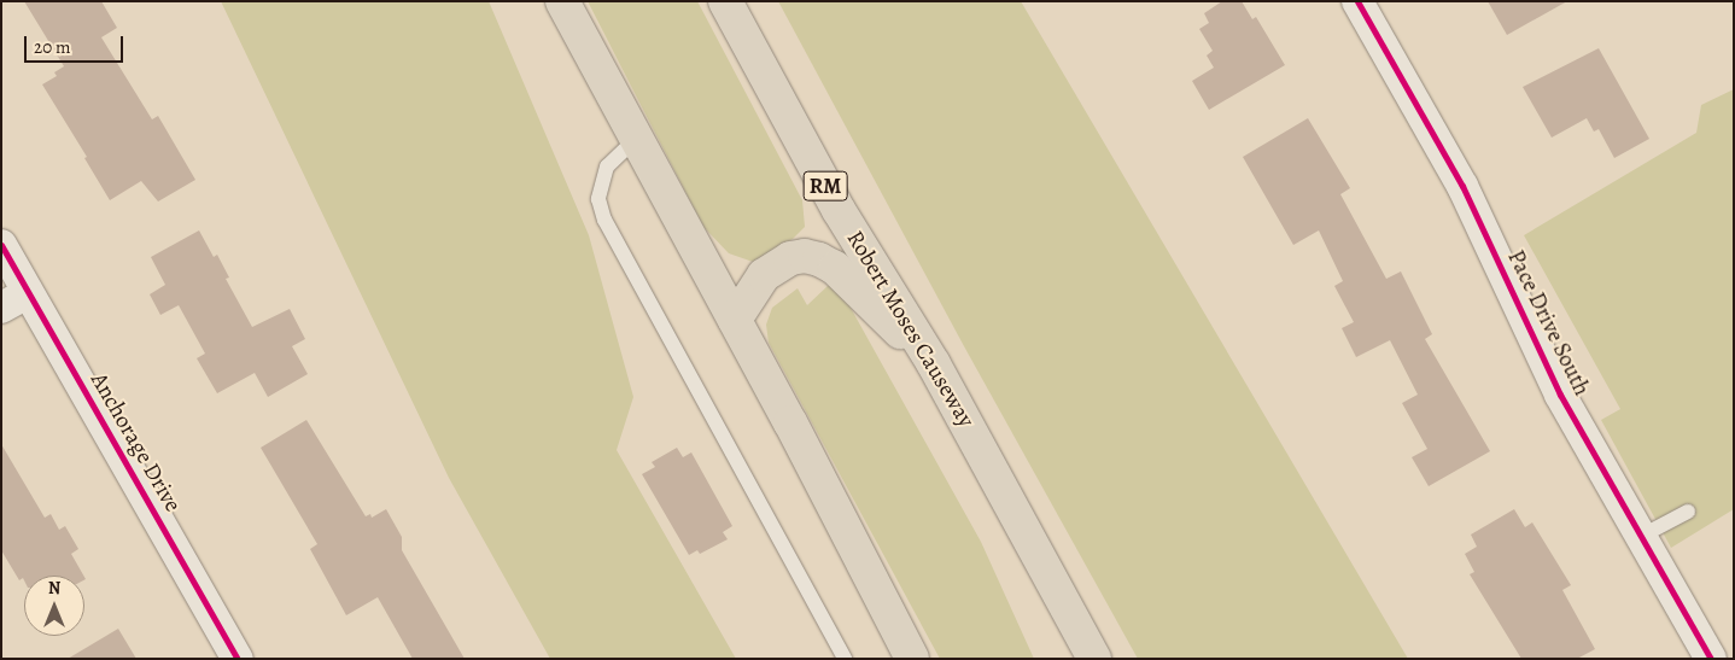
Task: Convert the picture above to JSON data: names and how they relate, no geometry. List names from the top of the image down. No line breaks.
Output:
{"streets":{"highway":["RM","Robert Moses Causeway"],"street":["Pace Drive South","Anchorage Drive"]},"scale_bar":"20 m","north":"top"}
